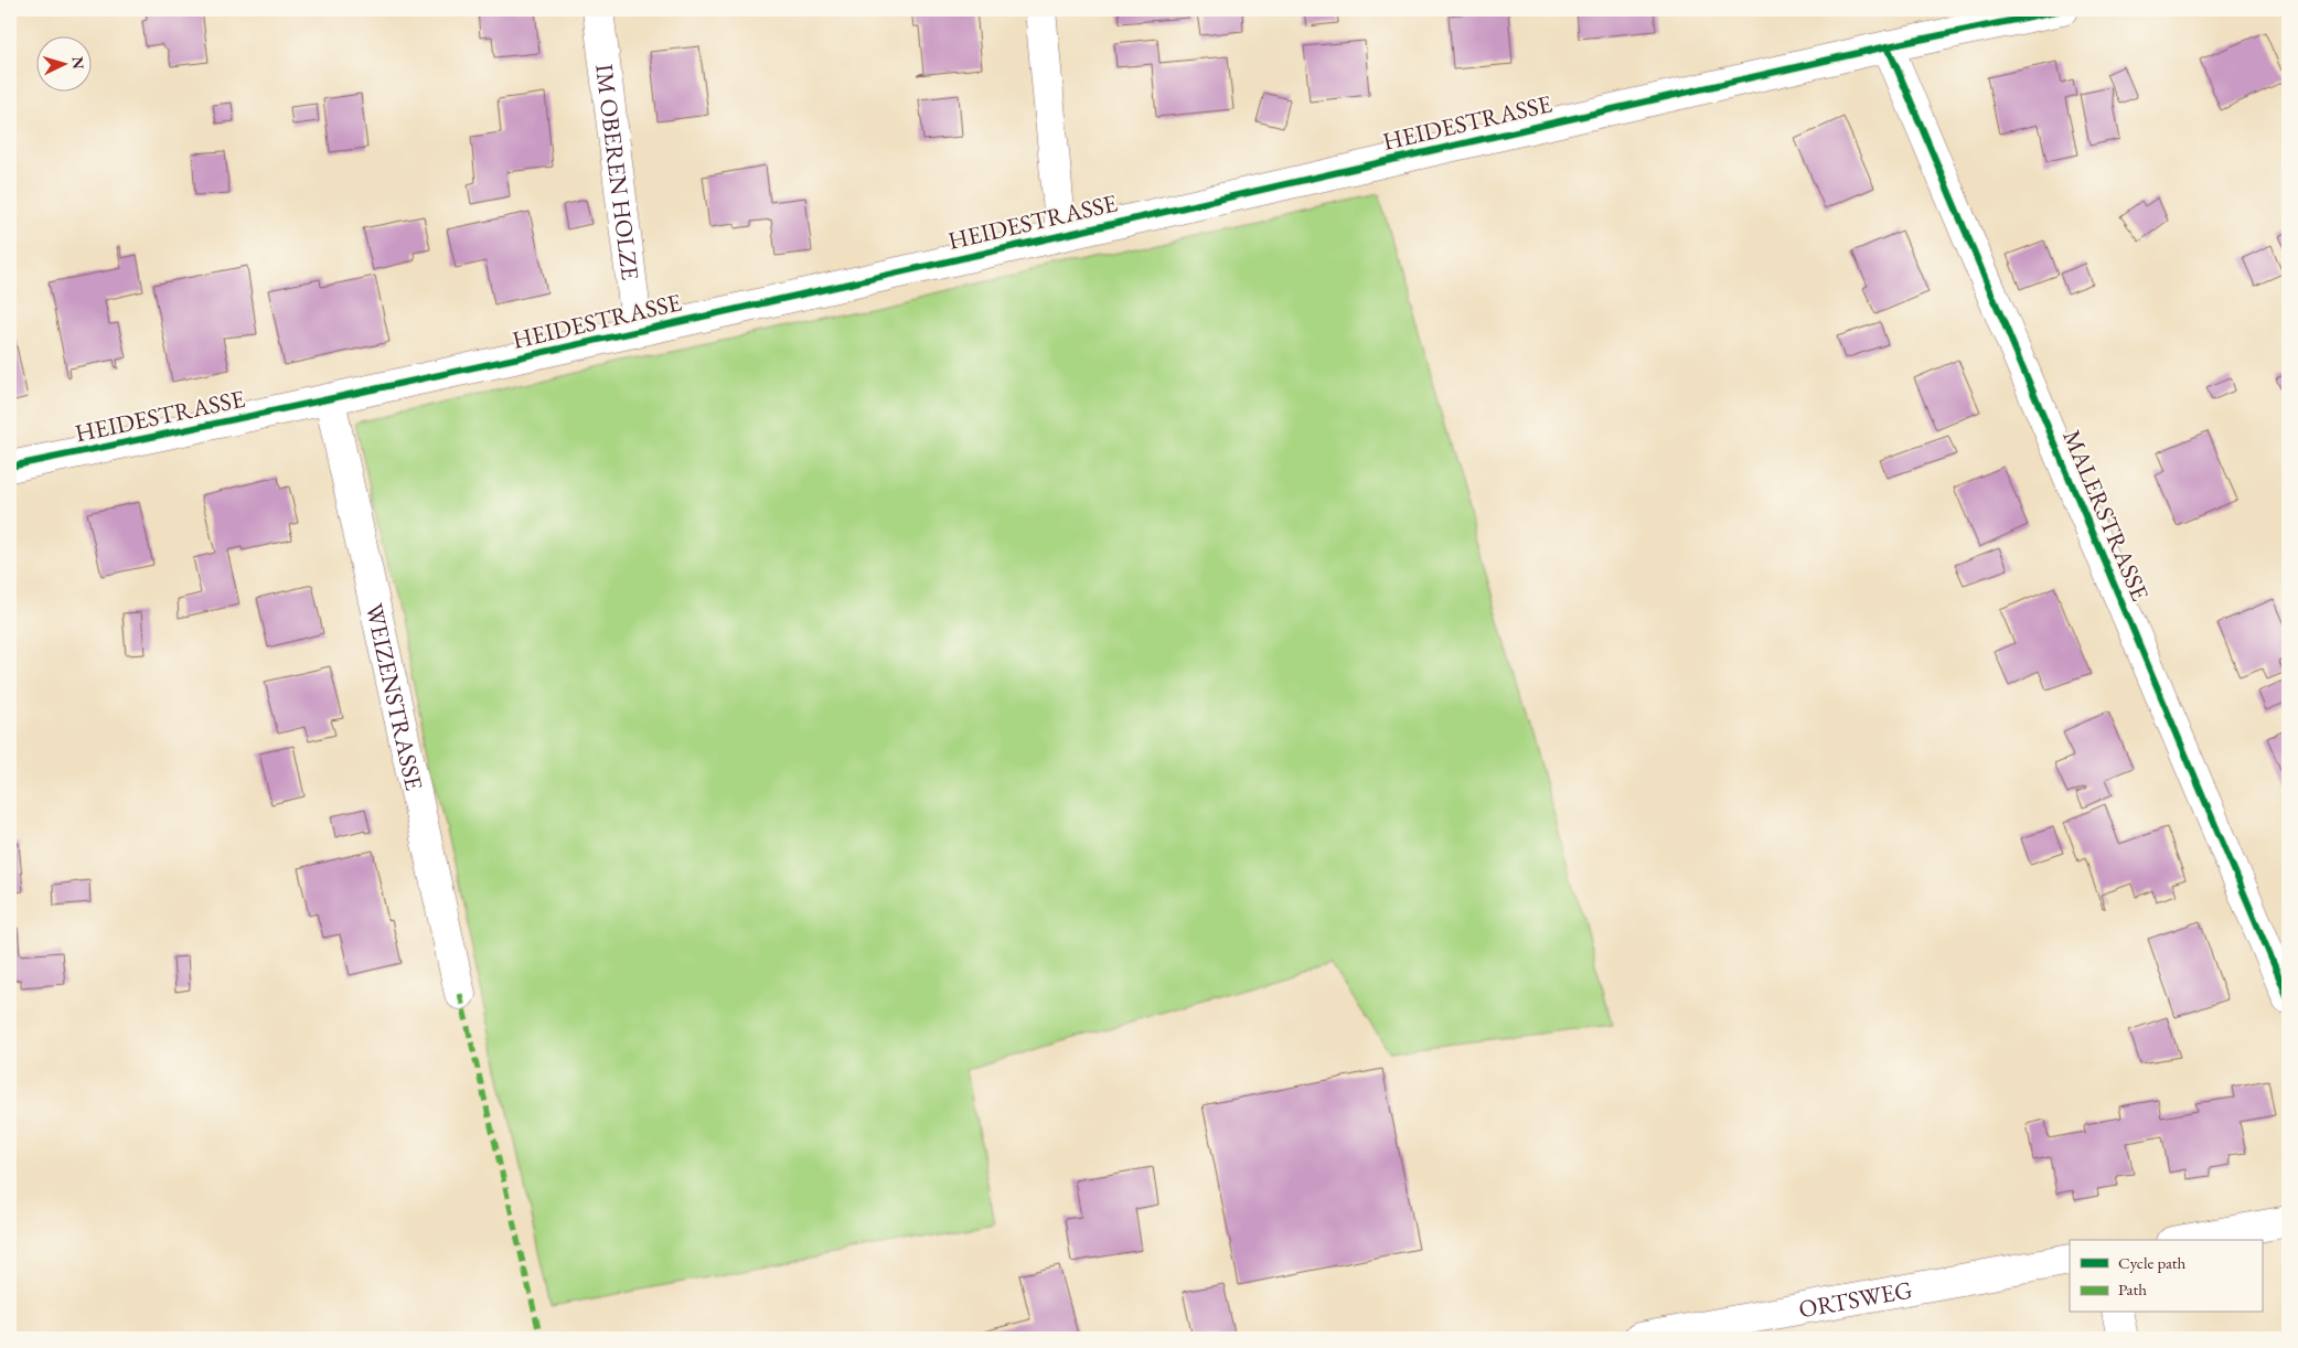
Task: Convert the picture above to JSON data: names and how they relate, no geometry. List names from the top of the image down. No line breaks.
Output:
{"streets":{"street":["HEIDESTRASSE","IM OBEREN HOLZE","MALERSTRASSE","WEIZENSTRASSE","ORTSWEG"]},"crossings":[["HEIDESTRASSE","IM OBEREN HOLZE"],["HEIDESTRASSE","MALERSTRASSE"],["HEIDESTRASSE","WEIZENSTRASSE"]],"legend":["Cycle path","Path"],"north":"right"}
